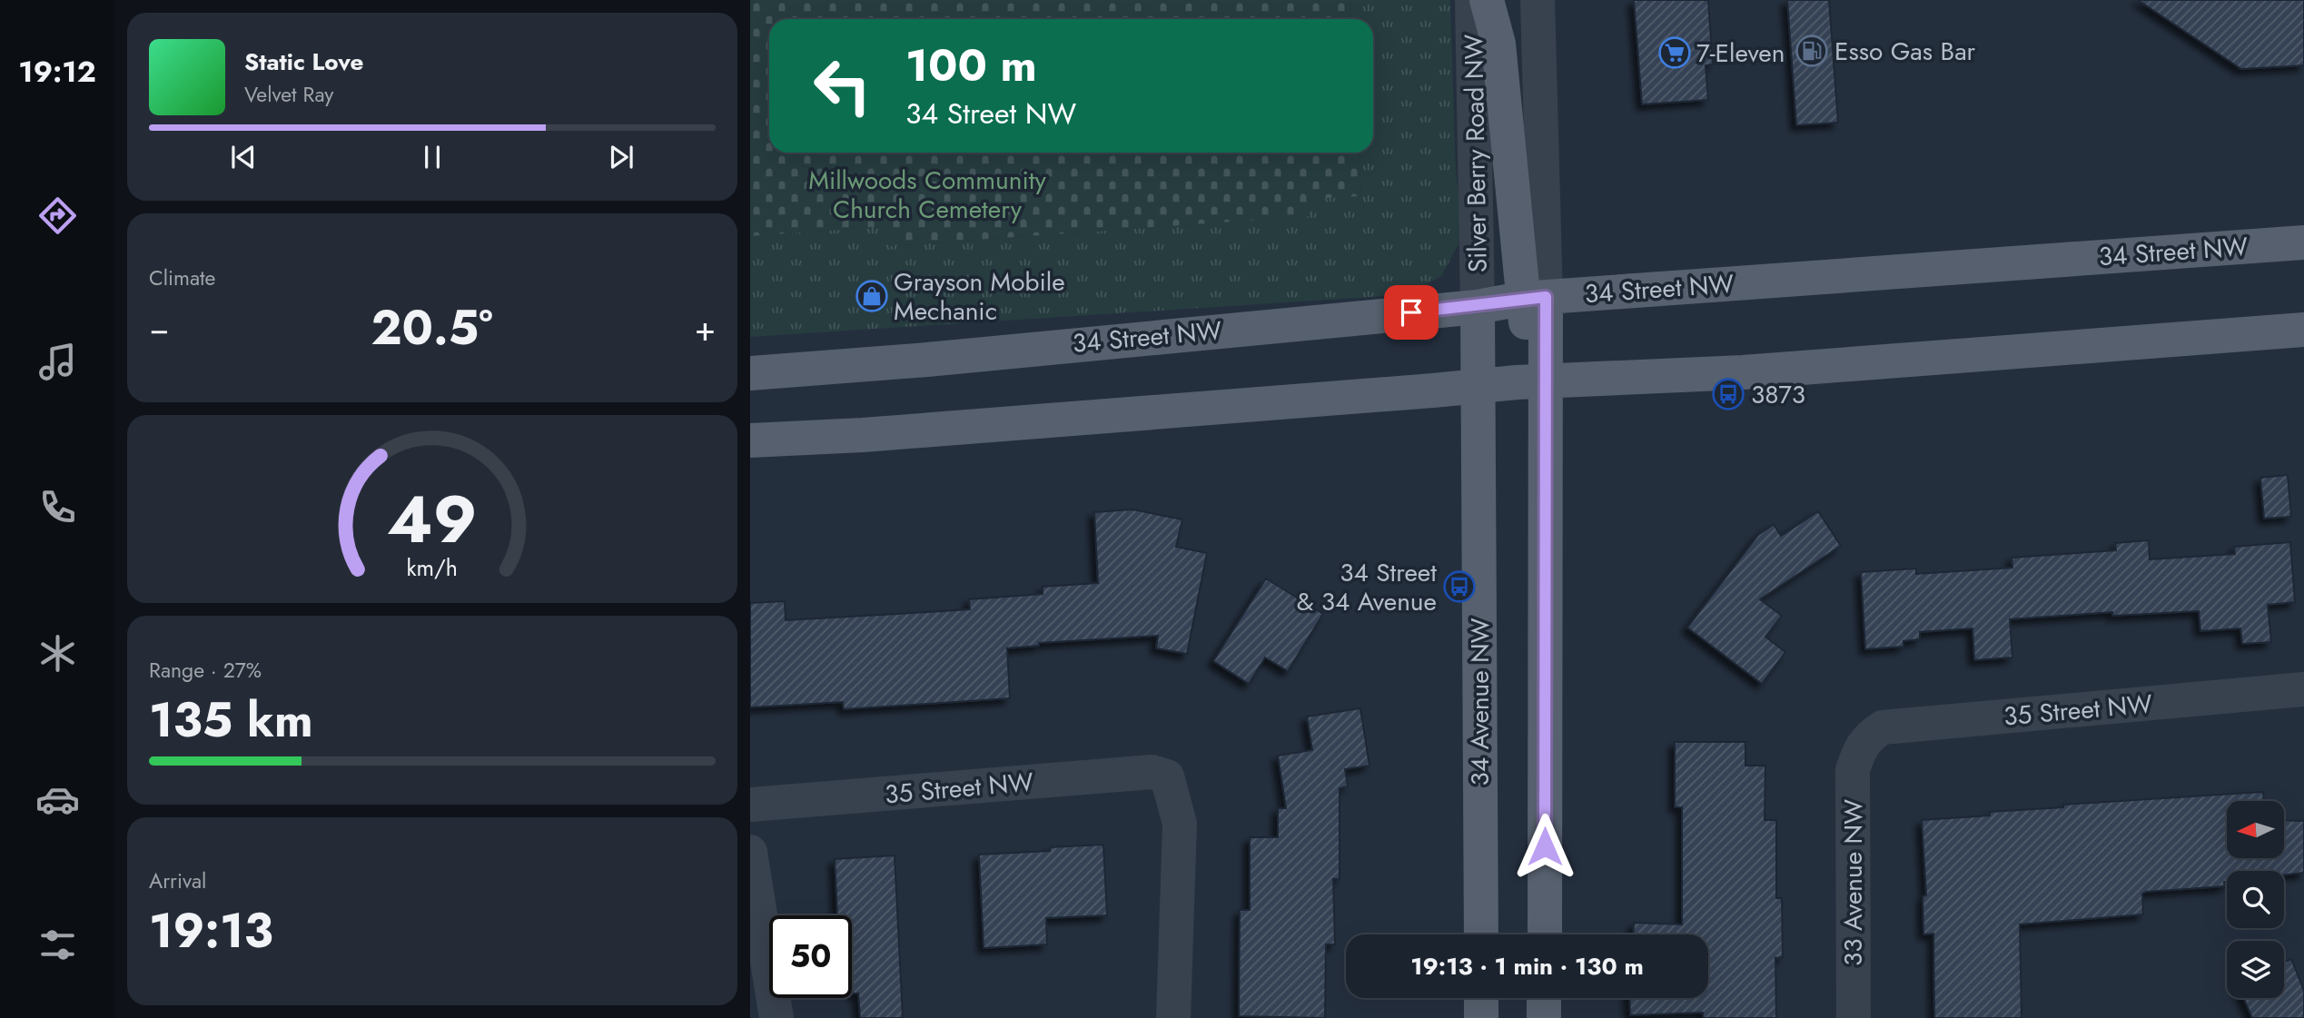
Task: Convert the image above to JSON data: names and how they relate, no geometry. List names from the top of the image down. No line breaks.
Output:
{"streets":{"main road":["34 Street NW","34 Avenue NW"],"street":["Silver Berry Road NW","35 Street NW","33 Avenue NW"]},"crossings":[["Silver Berry Road NW","34 Street NW"],["Silver Berry Road NW","34 Avenue NW"],["34 Street NW","34 Avenue NW"],["35 Street NW","33 Avenue NW"]],"parks":["Millwoods Community Church Cemetery"],"places":{"fuel station":["Esso Gas Bar"],"supermarket":["7-Eleven"],"shop":["Grayson Mobile Mechanic"],"bus stop":["3873","34 Street & 34 Avenue"]},"north":"left","page":{"tabs":"19:12","turn":["100 m","34 Street NW"],"song":["Static Love","Velvet Ray"],"tile":["Climate",["Range · 27%","135 km"],["Arrival","19:13"]],"heat":["−","20.5°","+"],"limit":"50","trip":"19:13 · 1 min · 130 m","gauge":["49","km/h"]}}
